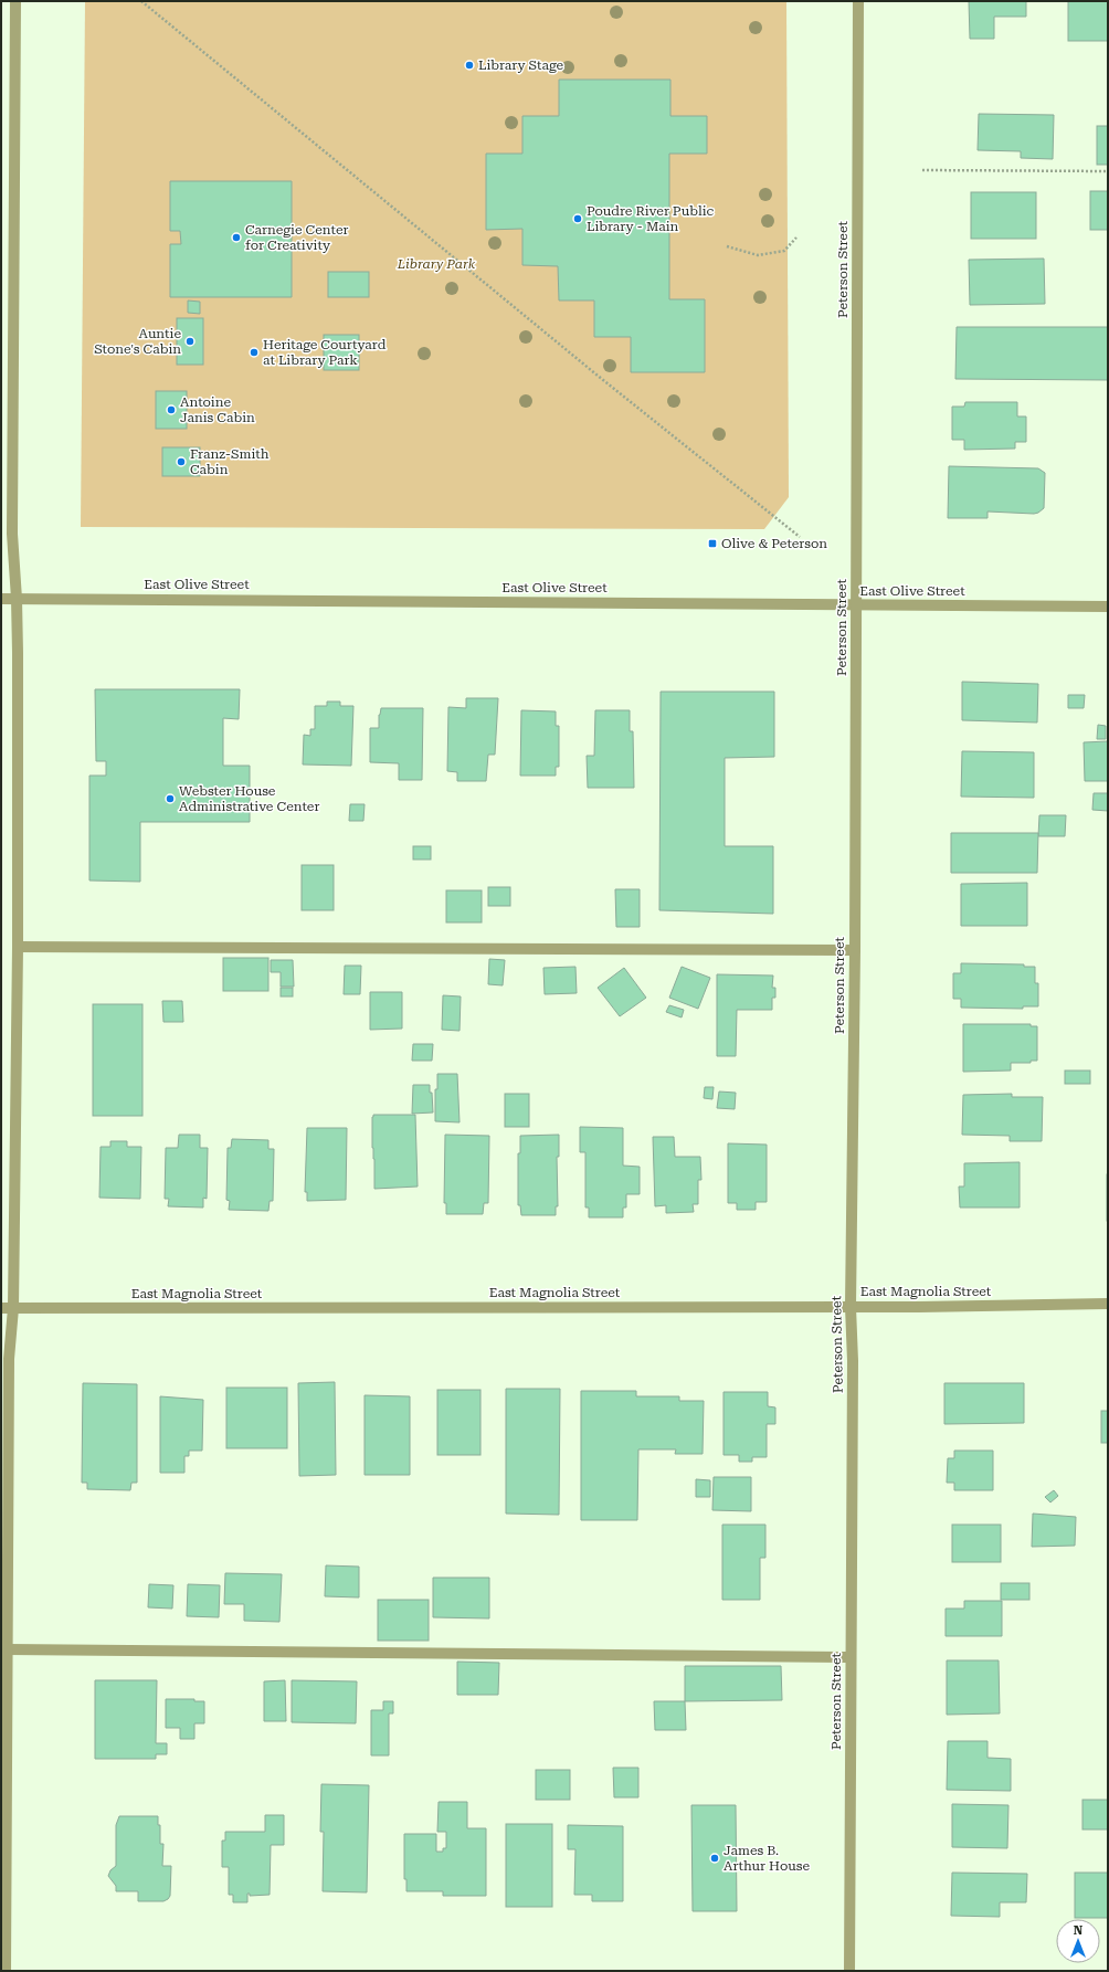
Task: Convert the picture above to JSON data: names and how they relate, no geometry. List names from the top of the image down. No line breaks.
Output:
{"streets":{"street":["Peterson Street","East Olive Street","East Magnolia Street"]},"crossings":[["Peterson Street","East Olive Street"],["Peterson Street","East Magnolia Street"]],"parks":["Library Park"],"places":{"other":["Library Stage","Poudre River Public Library - Main","Carnegie Center for Creativity","Auntie Stone's Cabin","Heritage Courtyard at Library Park","Antoine Janis Cabin","Franz-Smith Cabin","Webster House Administrative Center","James B. Arthur House"],"transit":["Olive & Peterson"]},"north":"top"}
